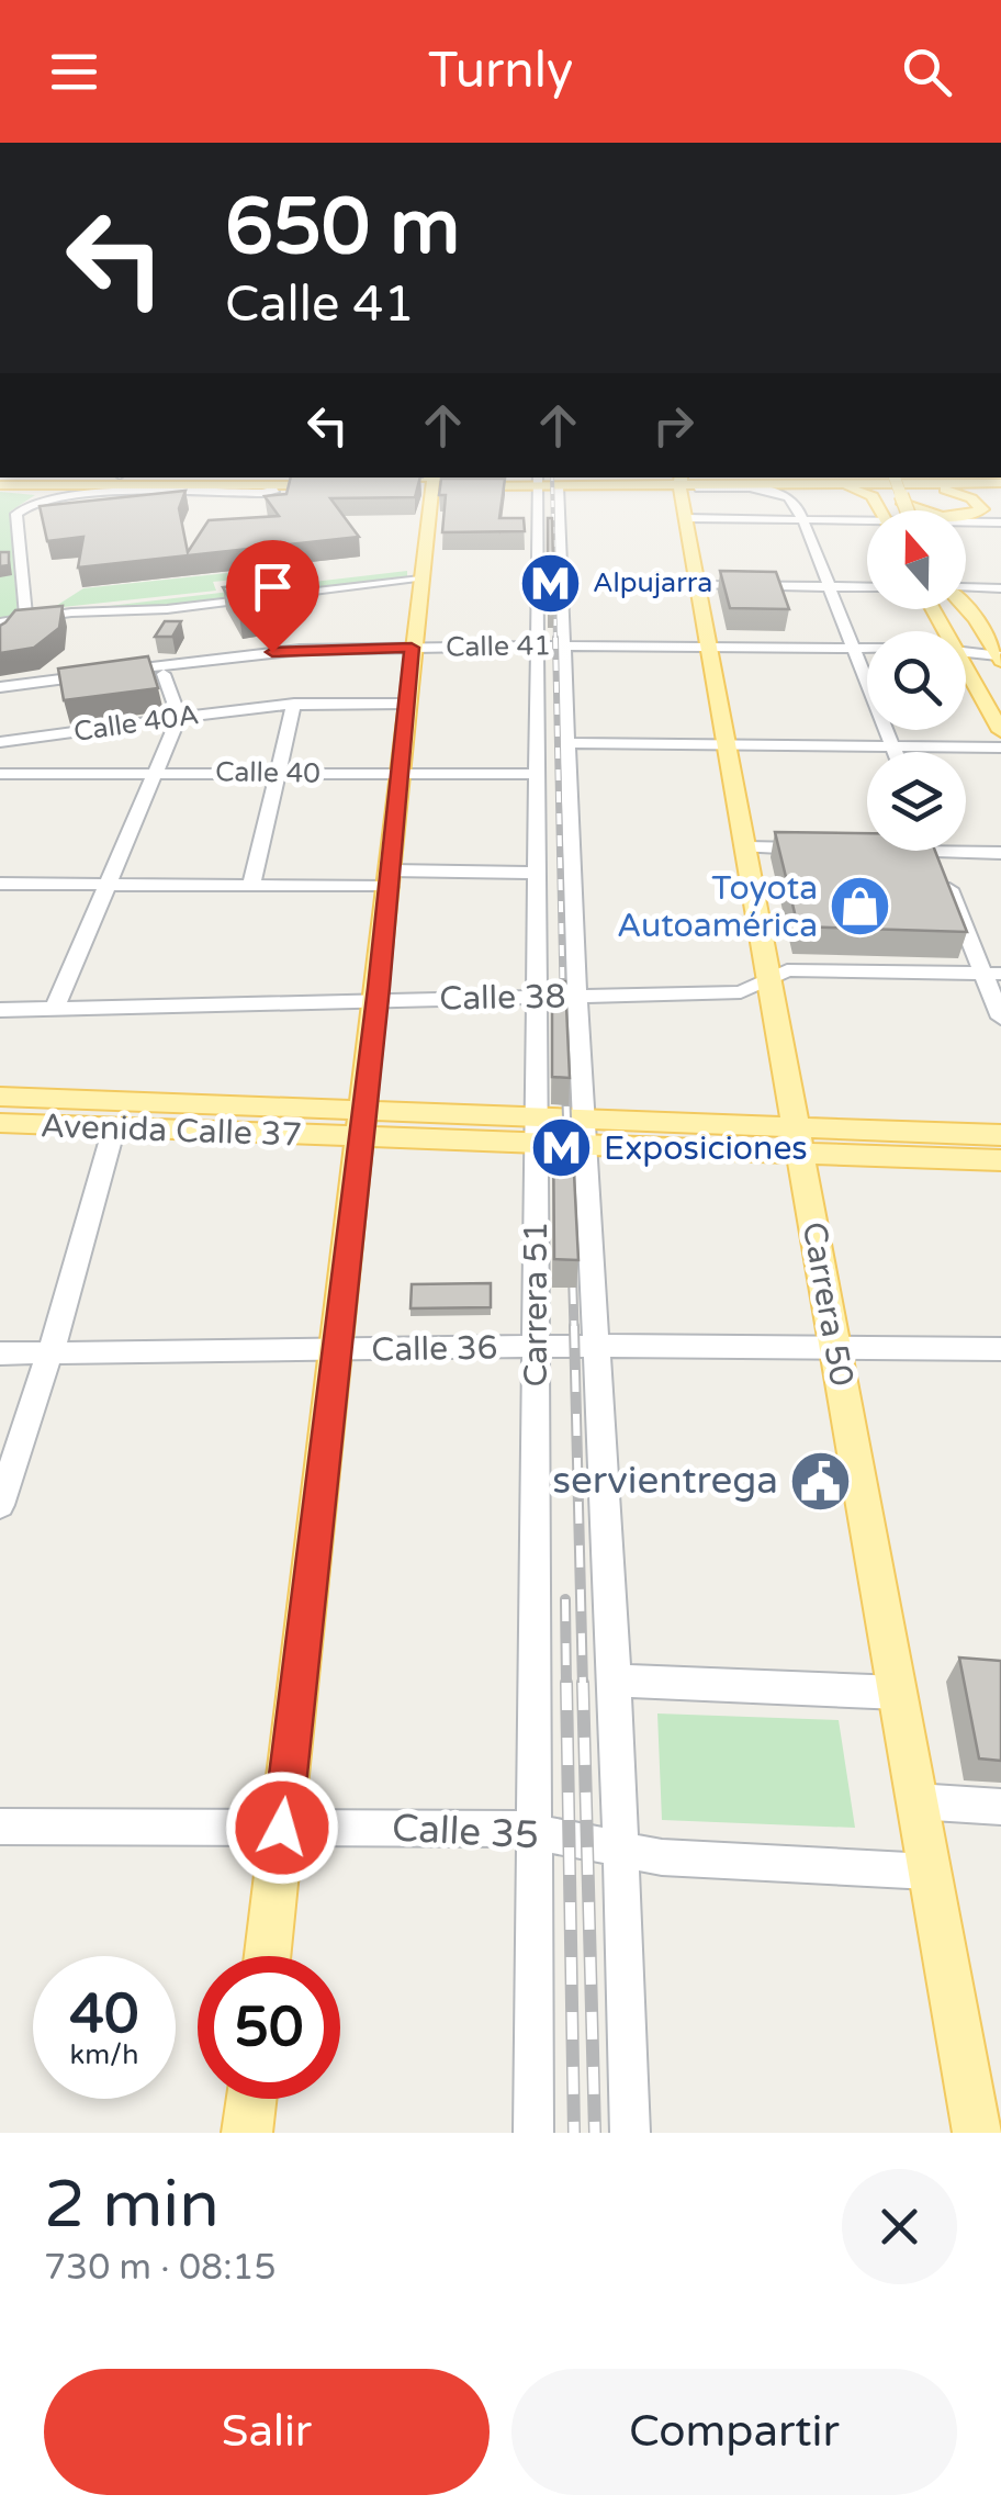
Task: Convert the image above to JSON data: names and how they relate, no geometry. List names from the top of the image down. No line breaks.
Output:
{"streets":{"main road":["Avenida Calle 37","Carrera 50"],"street":["Calle 41","Calle 40A","Calle 40","Calle 38","Carrera 51","Calle 36","Calle 35"]},"crossings":[["Calle 41","Carrera 51"],["Calle 41","Carrera 50"],["Calle 40","Carrera 51"],["Calle 38","Carrera 51"],["Calle 38","Carrera 50"],["Avenida Calle 37","Carrera 51"],["Avenida Calle 37","Carrera 50"],["Carrera 51","Calle 36"],["Carrera 51","Calle 35"],["Carrera 50","Calle 36"],["Carrera 50","Calle 35"]],"places":{"metro station":["Alpujarra","Exposiciones"],"shop":["Toyota Autoamérica"],"public building":["servientrega"]},"north":"top","page":{"header":"Turnly","turn":["650 m","Calle 41"],"speed":"40 km/h","limit":"50","heading":["2 min","730 m · 08:15"],"buttons":["Salir","Compartir"]}}
